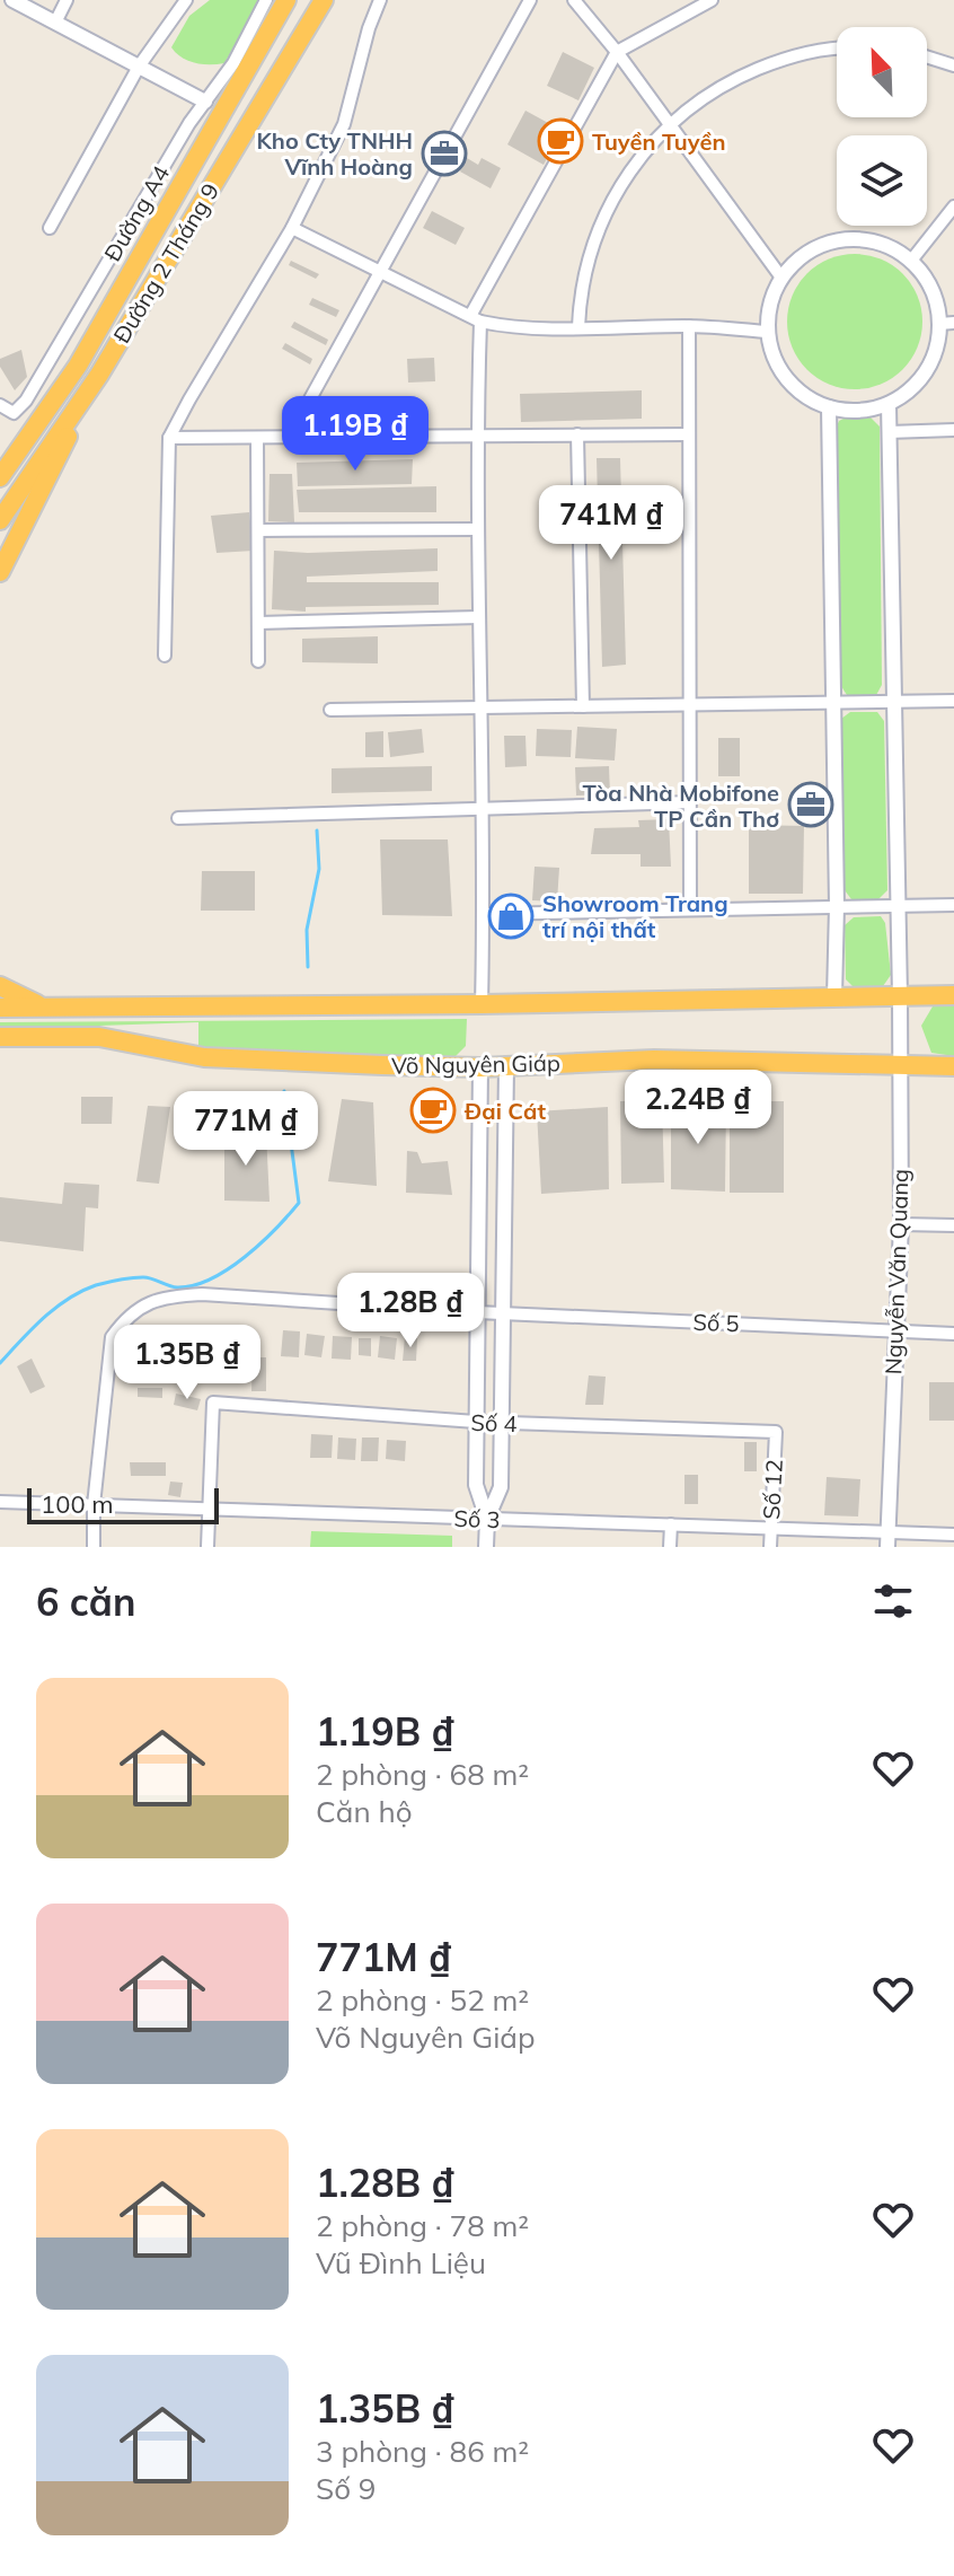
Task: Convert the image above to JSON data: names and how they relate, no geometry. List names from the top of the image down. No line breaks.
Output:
{"streets":{"highway":["Đường 2 Tháng 9","Võ Nguyên Giáp"],"street":["Đường A4","Nguyễn Văn Quang","Số 5","Số 4","Số 12","Số 3"]},"crossings":[["Võ Nguyên Giáp","Nguyễn Văn Quang"],["Nguyễn Văn Quang","Số 5"],["Nguyễn Văn Quang","Số 3"],["Số 5","Số 3"],["Số 4","Số 12"],["Số 4","Số 3"],["Số 12","Số 3"]],"places":{"cafe":["Tuyền Tuyền","Đại Cát"],"office":["Kho Cty TNHH Vĩnh Hoàng","Tòa Nhà Mobifone TP Cần Thơ"],"shop":["Showroom Trang trí nội thất"]},"scale_bar":"100 m","north":"top left","page":{"price":["1.19B ₫","741M ₫","2.24B ₫","771M ₫","1.28B ₫","1.35B ₫"],"scale":"100 m","heading":"6 căn","list":[{"name":"1.19B ₫","note":"2 phòng · 68 m² · Căn hộ"},{"name":"771M ₫","note":"2 phòng · 52 m² · Võ Nguyên Giáp"},{"name":"1.28B ₫","note":"2 phòng · 78 m² · Vũ Đình Liệu"},{"name":"1.35B ₫","note":"3 phòng · 86 m² · Số 9"}]}}
